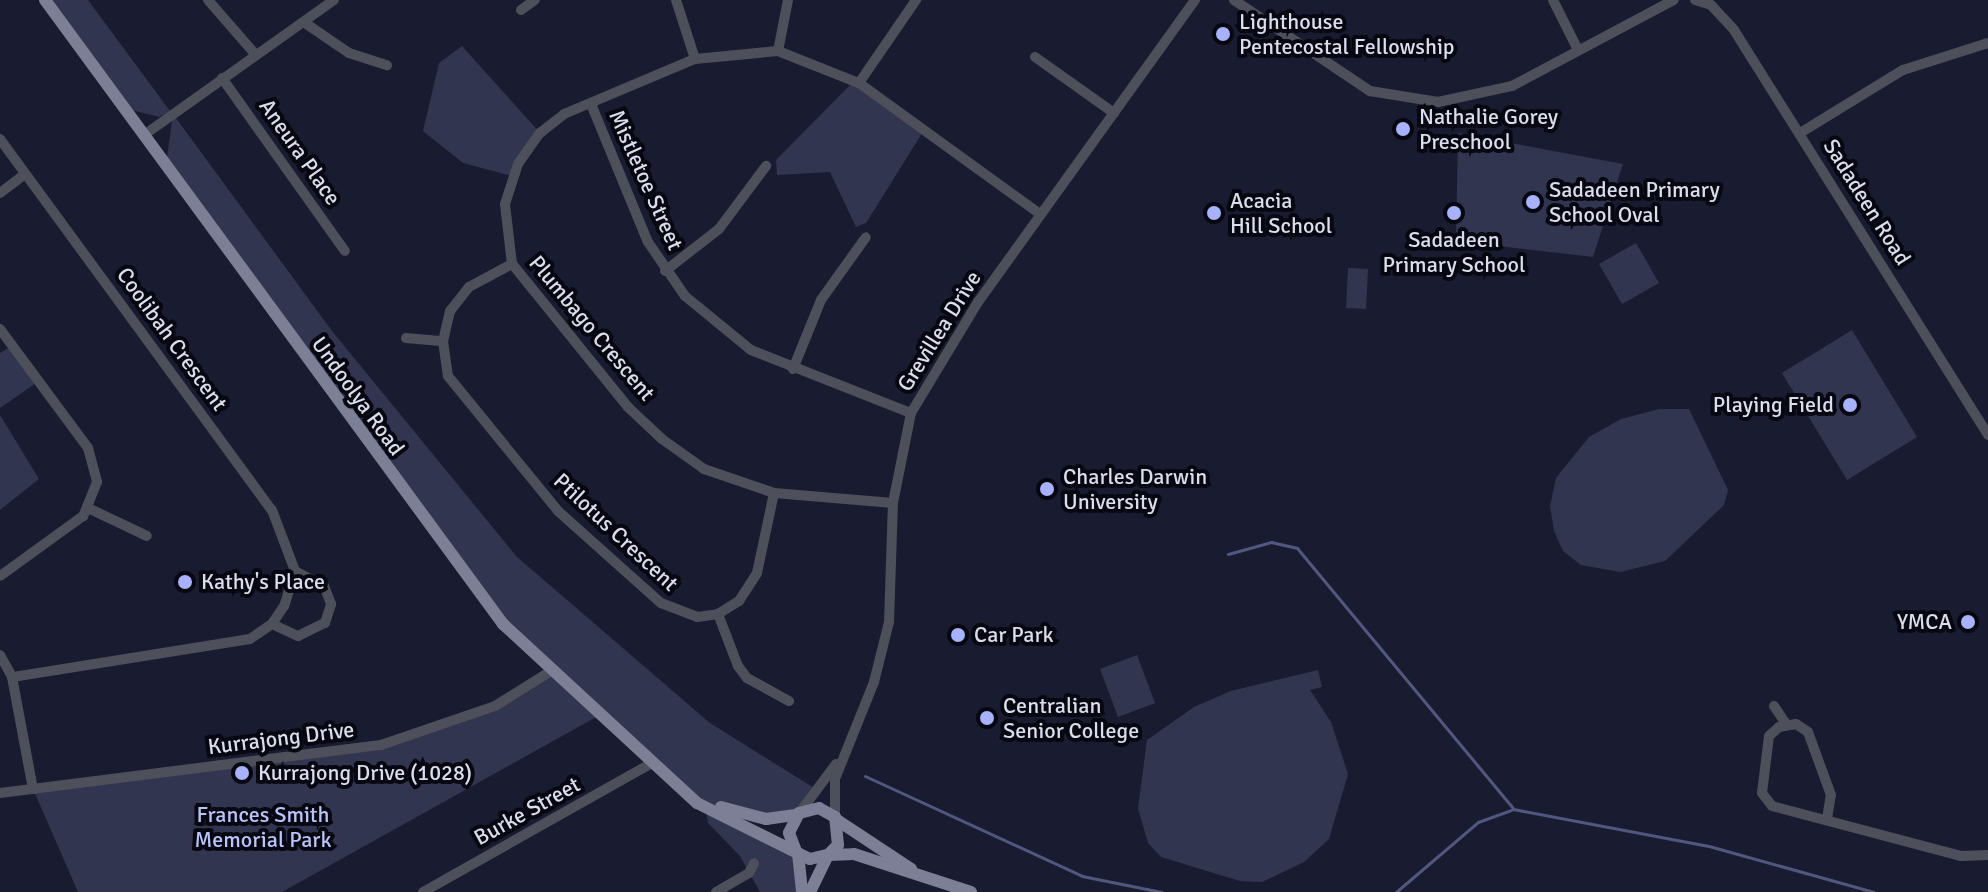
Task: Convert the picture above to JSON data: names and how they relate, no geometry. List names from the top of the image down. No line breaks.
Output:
{"streets":{"main road":["Undoolya Road"],"street":["Aneura Place","Mistletoe Street","Sadadeen Road","Plumbago Crescent","Grevillea Drive","Coolibah Crescent","Ptilotus Crescent","Kurrajong Drive","Burke Street"]},"crossings":[["Mistletoe Street","Plumbago Crescent"],["Mistletoe Street","Grevillea Drive"],["Plumbago Crescent","Grevillea Drive"],["Grevillea Drive","Undoolya Road"],["Undoolya Road","Kurrajong Drive"],["Undoolya Road","Burke Street"]],"parks":["Frances Smith Memorial Park"],"places":["Lighthouse Pentecostal Fellowship","Nathalie Gorey Preschool","Sadadeen Primary School Oval","Acacia Hill School","Sadadeen Primary School","Playing Field","Charles Darwin University","Kathy's Place","YMCA","Car Park","Centralian Senior College","Kurrajong Drive (1028)"]}
